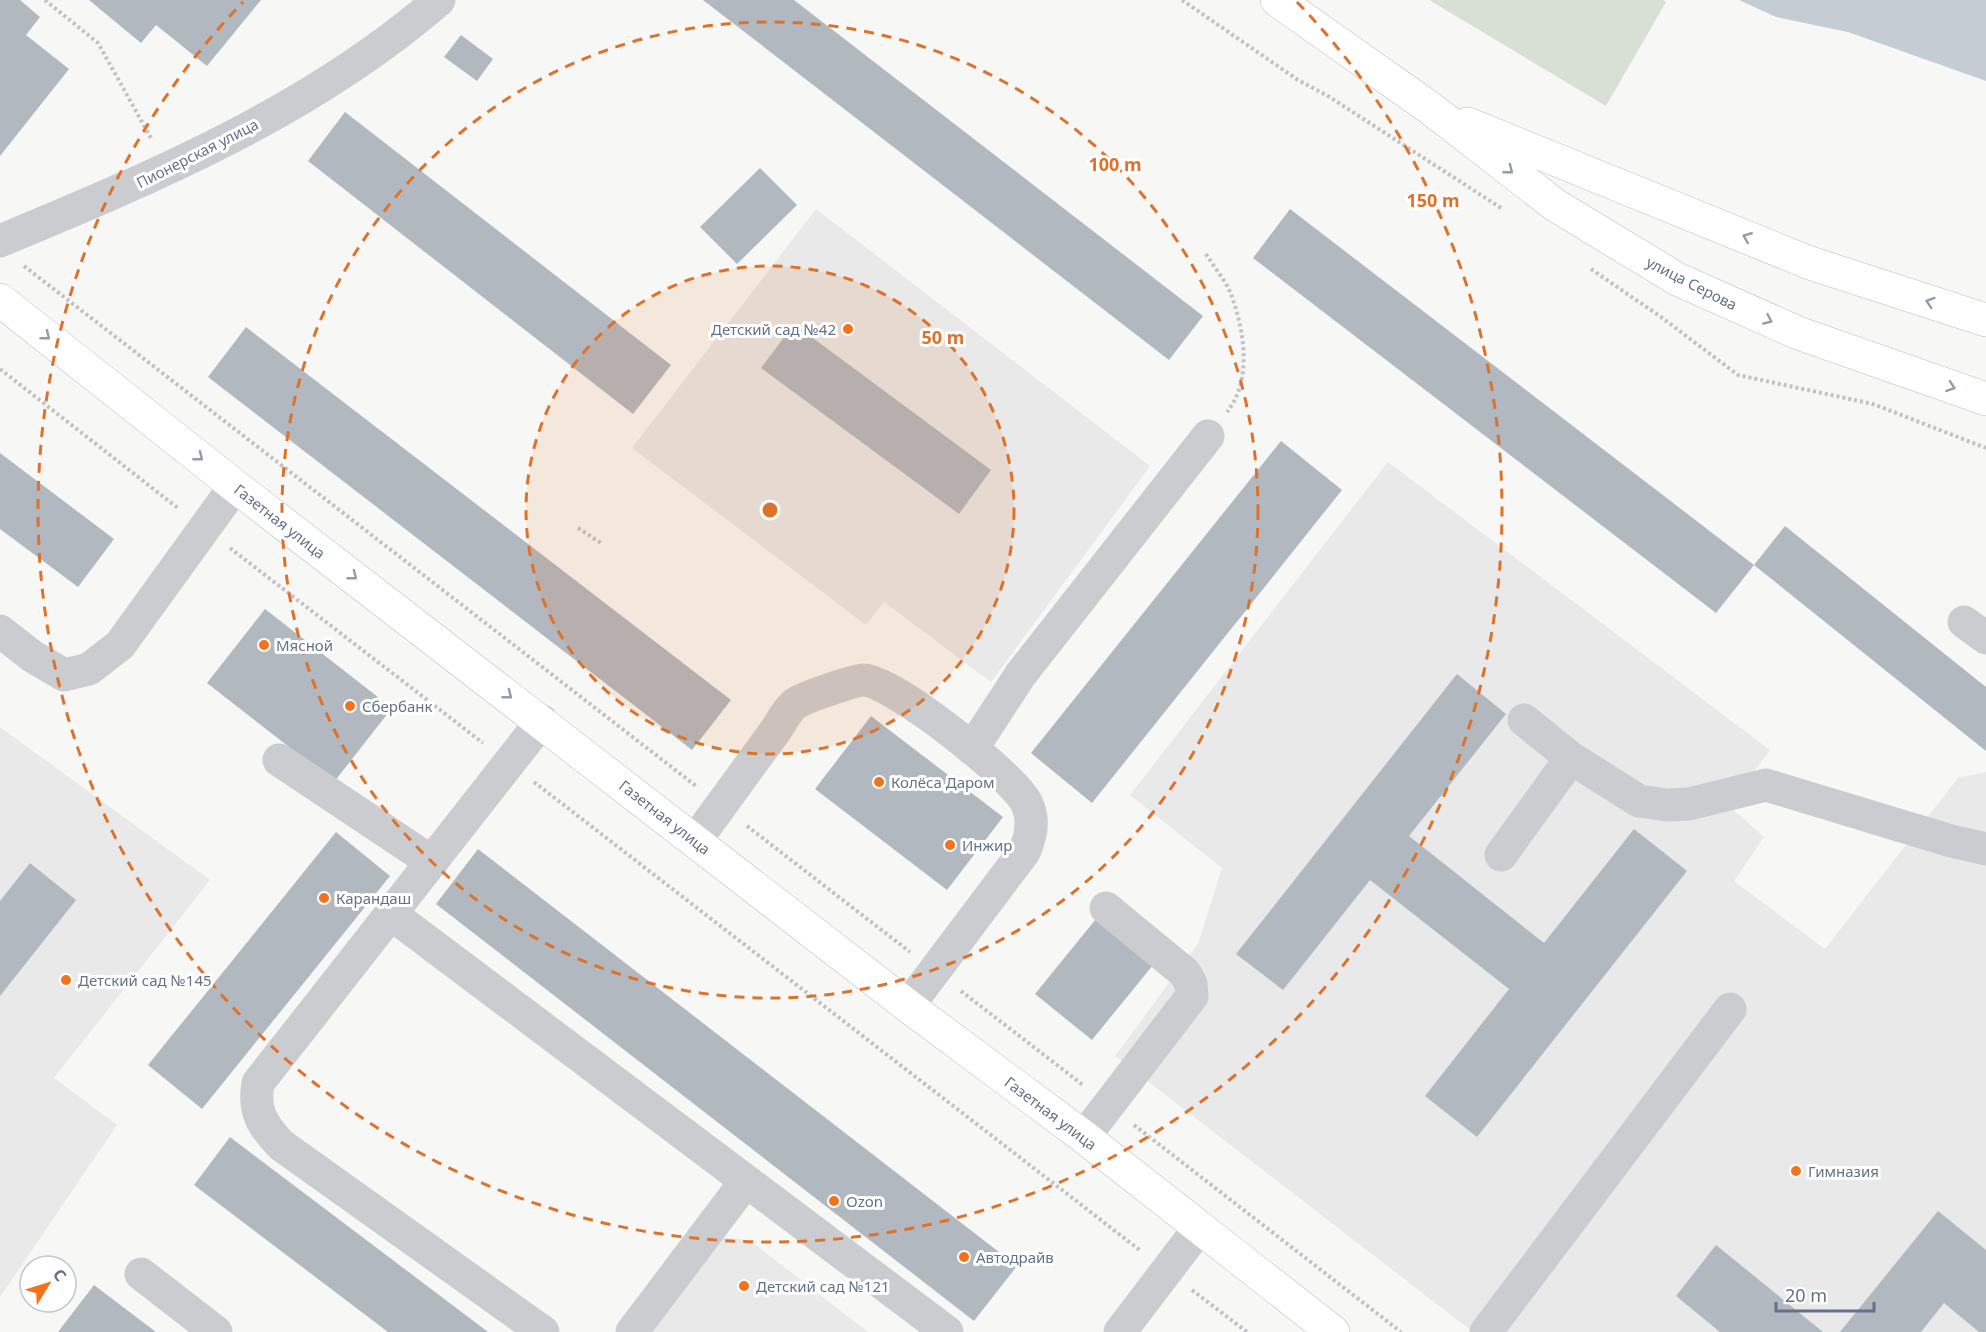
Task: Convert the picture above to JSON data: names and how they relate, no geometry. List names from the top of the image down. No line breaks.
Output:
{"streets":{"main road":["улица Серова","Газетная улица"],"street":["Пионерская улица"]},"one_way":["Газетная улица"],"places":["Детский сад №42","Мясной","Сбербанк","Колёса Даром","Инжир","Карандаш","Детский сад №145","Гимназия","Ozon","Автодрайв","Детский сад №121"],"scale_bar":"20 m","north":"top right","rings":["100 m","150 m","50 m"]}
